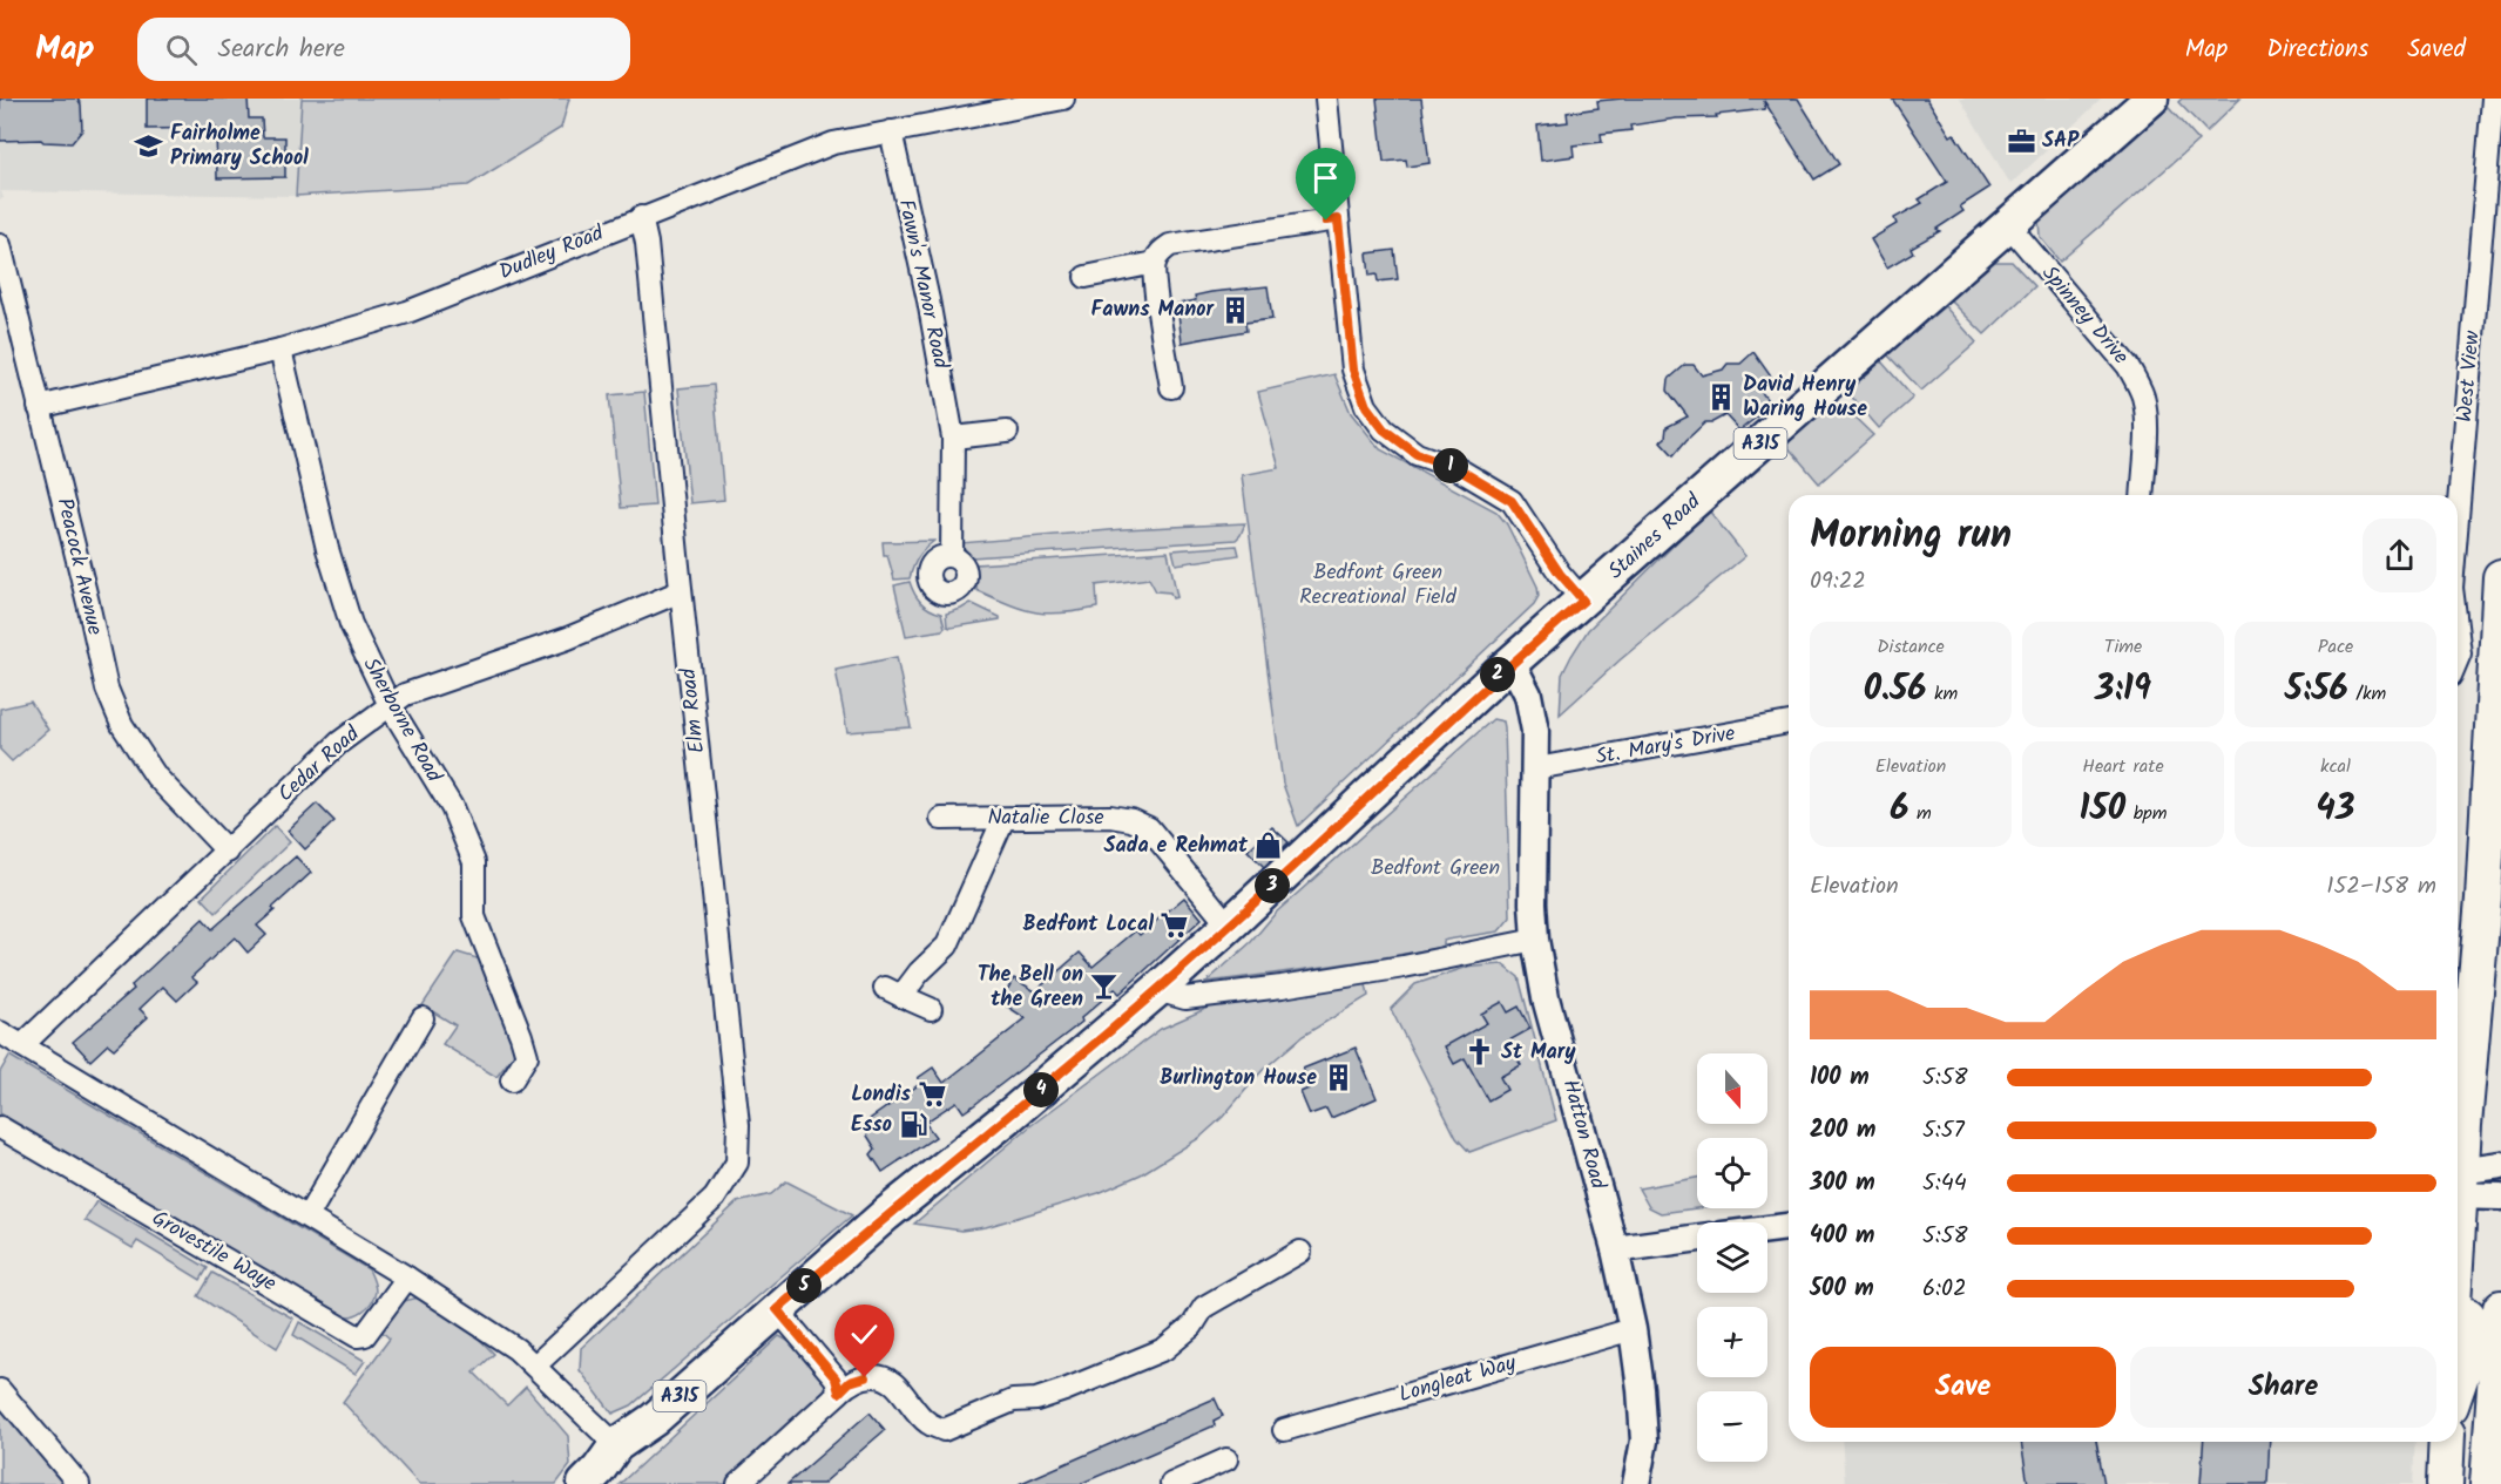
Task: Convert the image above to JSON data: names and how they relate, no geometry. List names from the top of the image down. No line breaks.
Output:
{"streets":{"main road":["A315","Staines Road"],"street":["Dudley Road","Fawn's Manor Road","Spinney Drive","West View","Peacock Avenue","Elm Road","Sherborne Road","St. Mary's Drive","Cedar Road","Natalie Close","Hatton Road","Grovestile Waye","Longleat Way"]},"crossings":[["Dudley Road","Fawn's Manor Road"],["Dudley Road","Peacock Avenue"],["Dudley Road","Elm Road"],["Dudley Road","Sherborne Road"],["Spinney Drive","Staines Road"],["Staines Road","Natalie Close"],["Staines Road","Hatton Road"],["Peacock Avenue","Cedar Road"],["Elm Road","Cedar Road"],["Sherborne Road","Cedar Road"],["St. Mary's Drive","Hatton Road"],["Hatton Road","Longleat Way"]],"parks":["Bedfont Green Recreational Field","Bedfont Green"],"places":{"office":["SAP"],"school or university":["Fairholme Primary School"],"building":["Fawns Manor","David Henry Waring House","Burlington House"],"shop":["Sada e Rehmat"],"supermarket":["Bedfont Local","Londis"],"bar":["The Bell on the Green"],"church":["St Mary"],"fuel station":["Esso"]},"north":"bottom","page":{"header":"Map","search":"Search here","nav":["Map","Directions","Saved"],"pins":["1","2","3","4","5"],"heading":["Morning run","09:22"],"stats":[["Distance","0.56 km"],["Time","3:19"],["Pace","5:56 /km"],["Elevation","6 m"],["Heart rate","150 bpm"],["kcal","43"]],"chart":["Elevation","152–158 m"],"list":[{"name":"100 m","note":"5:58"},{"name":"200 m","note":"5:57"},{"name":"300 m","note":"5:44"},{"name":"400 m","note":"5:58"},{"name":"500 m","note":"6:02"}],"map_buttons":["+","−"],"buttons":["Save","Share"]}}
